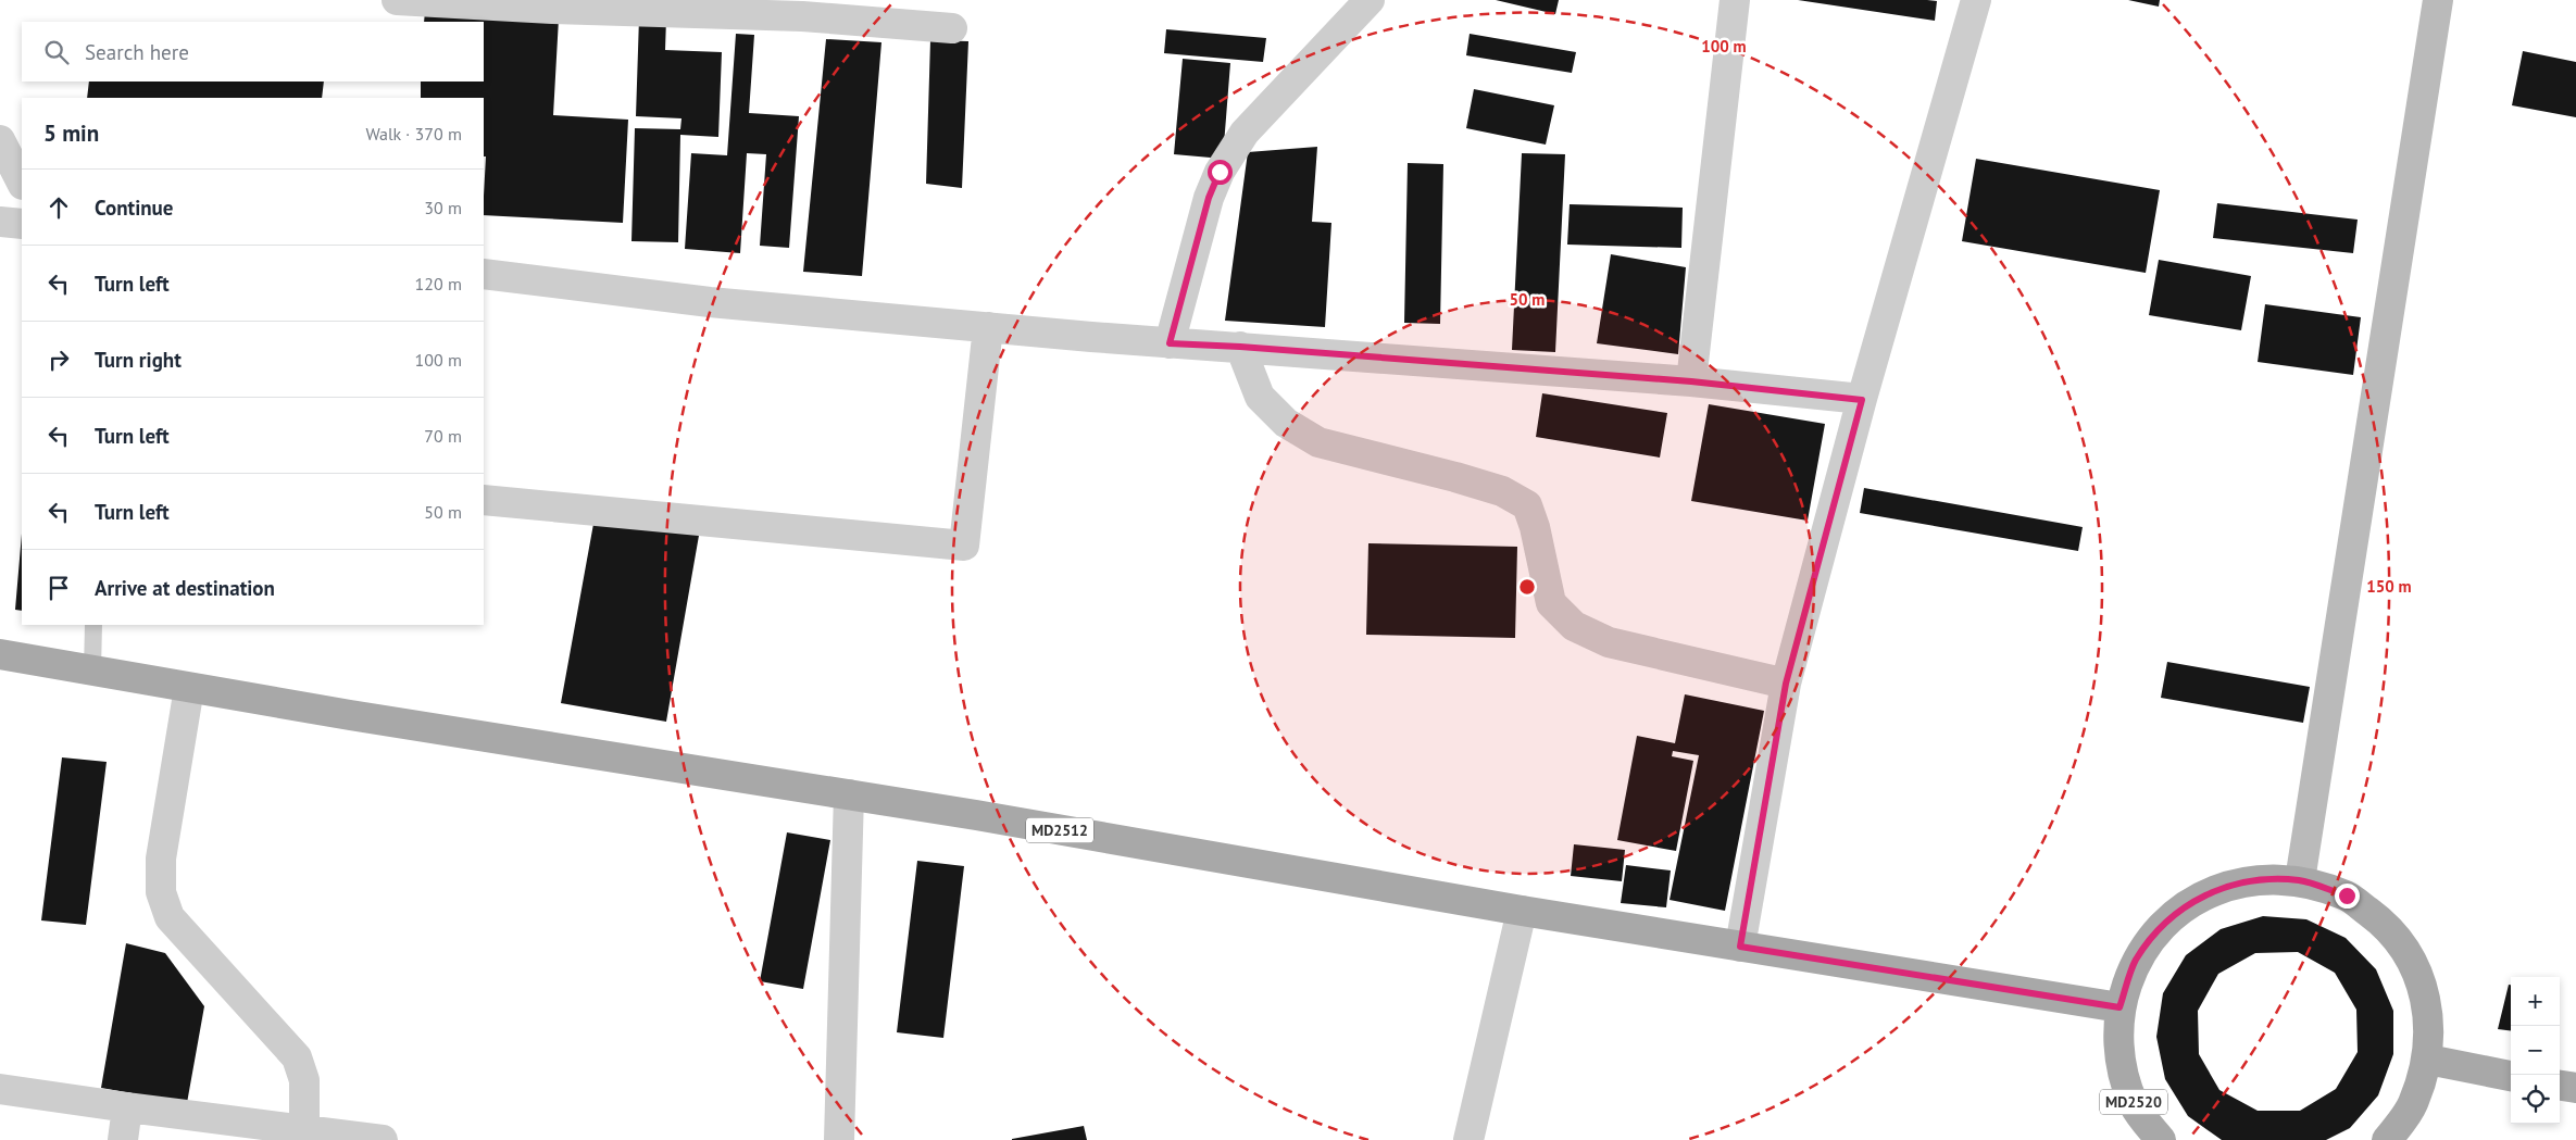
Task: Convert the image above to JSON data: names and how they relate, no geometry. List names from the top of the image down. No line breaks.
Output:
{"streets":{"main road":["MD2512","MD2520"]},"crossings":[["MD2512","MD2520"]],"page":{"search":"Search here","heading":["5 min","Walk · 370 m"],"list":[["Continue","30 m"],["Turn left","120 m"],["Turn right","100 m"],["Turn left","70 m"],["Turn left","50 m"],"Arrive at destination"],"map_buttons":["+","−"]},"rings":["100 m","50 m","150 m"]}
